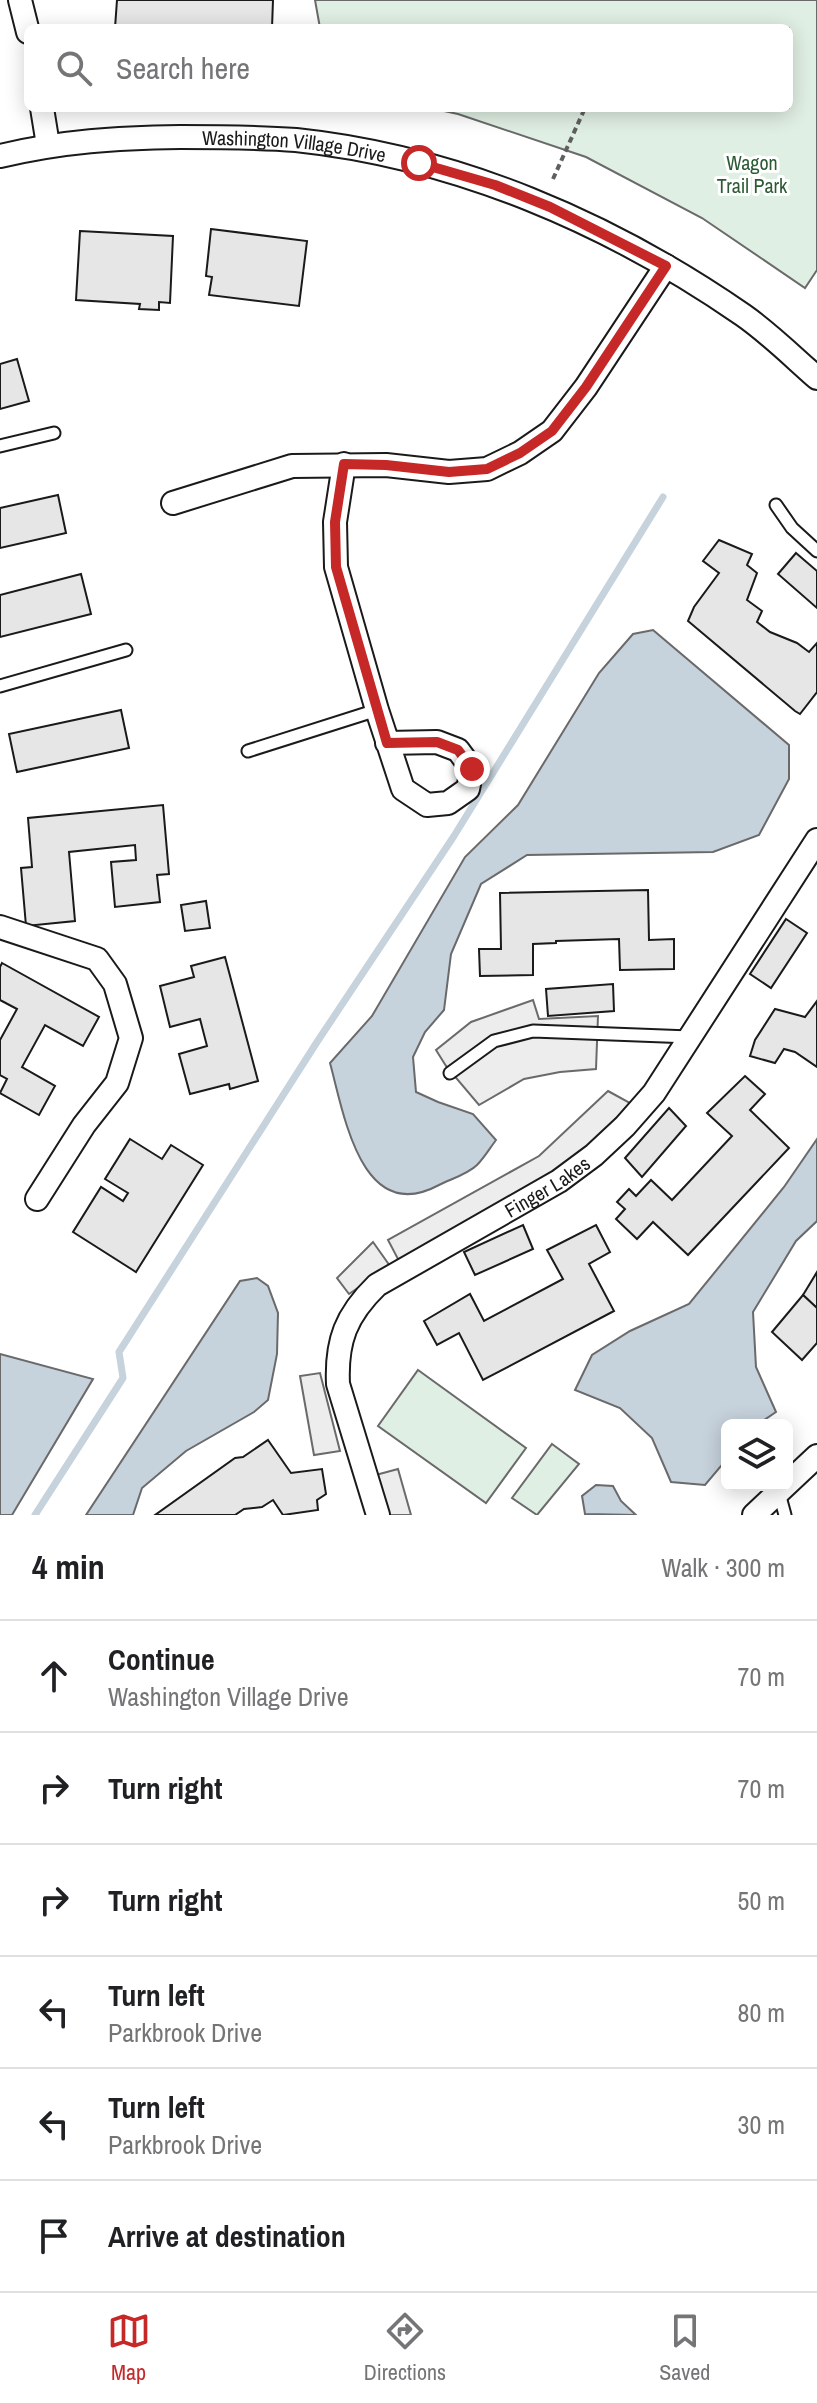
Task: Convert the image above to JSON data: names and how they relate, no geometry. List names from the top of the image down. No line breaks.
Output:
{"streets":{"street":["Washington Village Drive","Finger Lakes"]},"parks":["Wagon Trail Park"],"page":{"search":"Search here","heading":["4 min","Walk · 300 m"],"list":[["Continue","Washington Village Drive","70 m"],["Turn right","70 m"],["Turn right","50 m"],["Turn left","Parkbrook Drive","80 m"],["Turn left","Parkbrook Drive","30 m"],"Arrive at destination"],"nav":["Map","Directions","Saved"]}}
